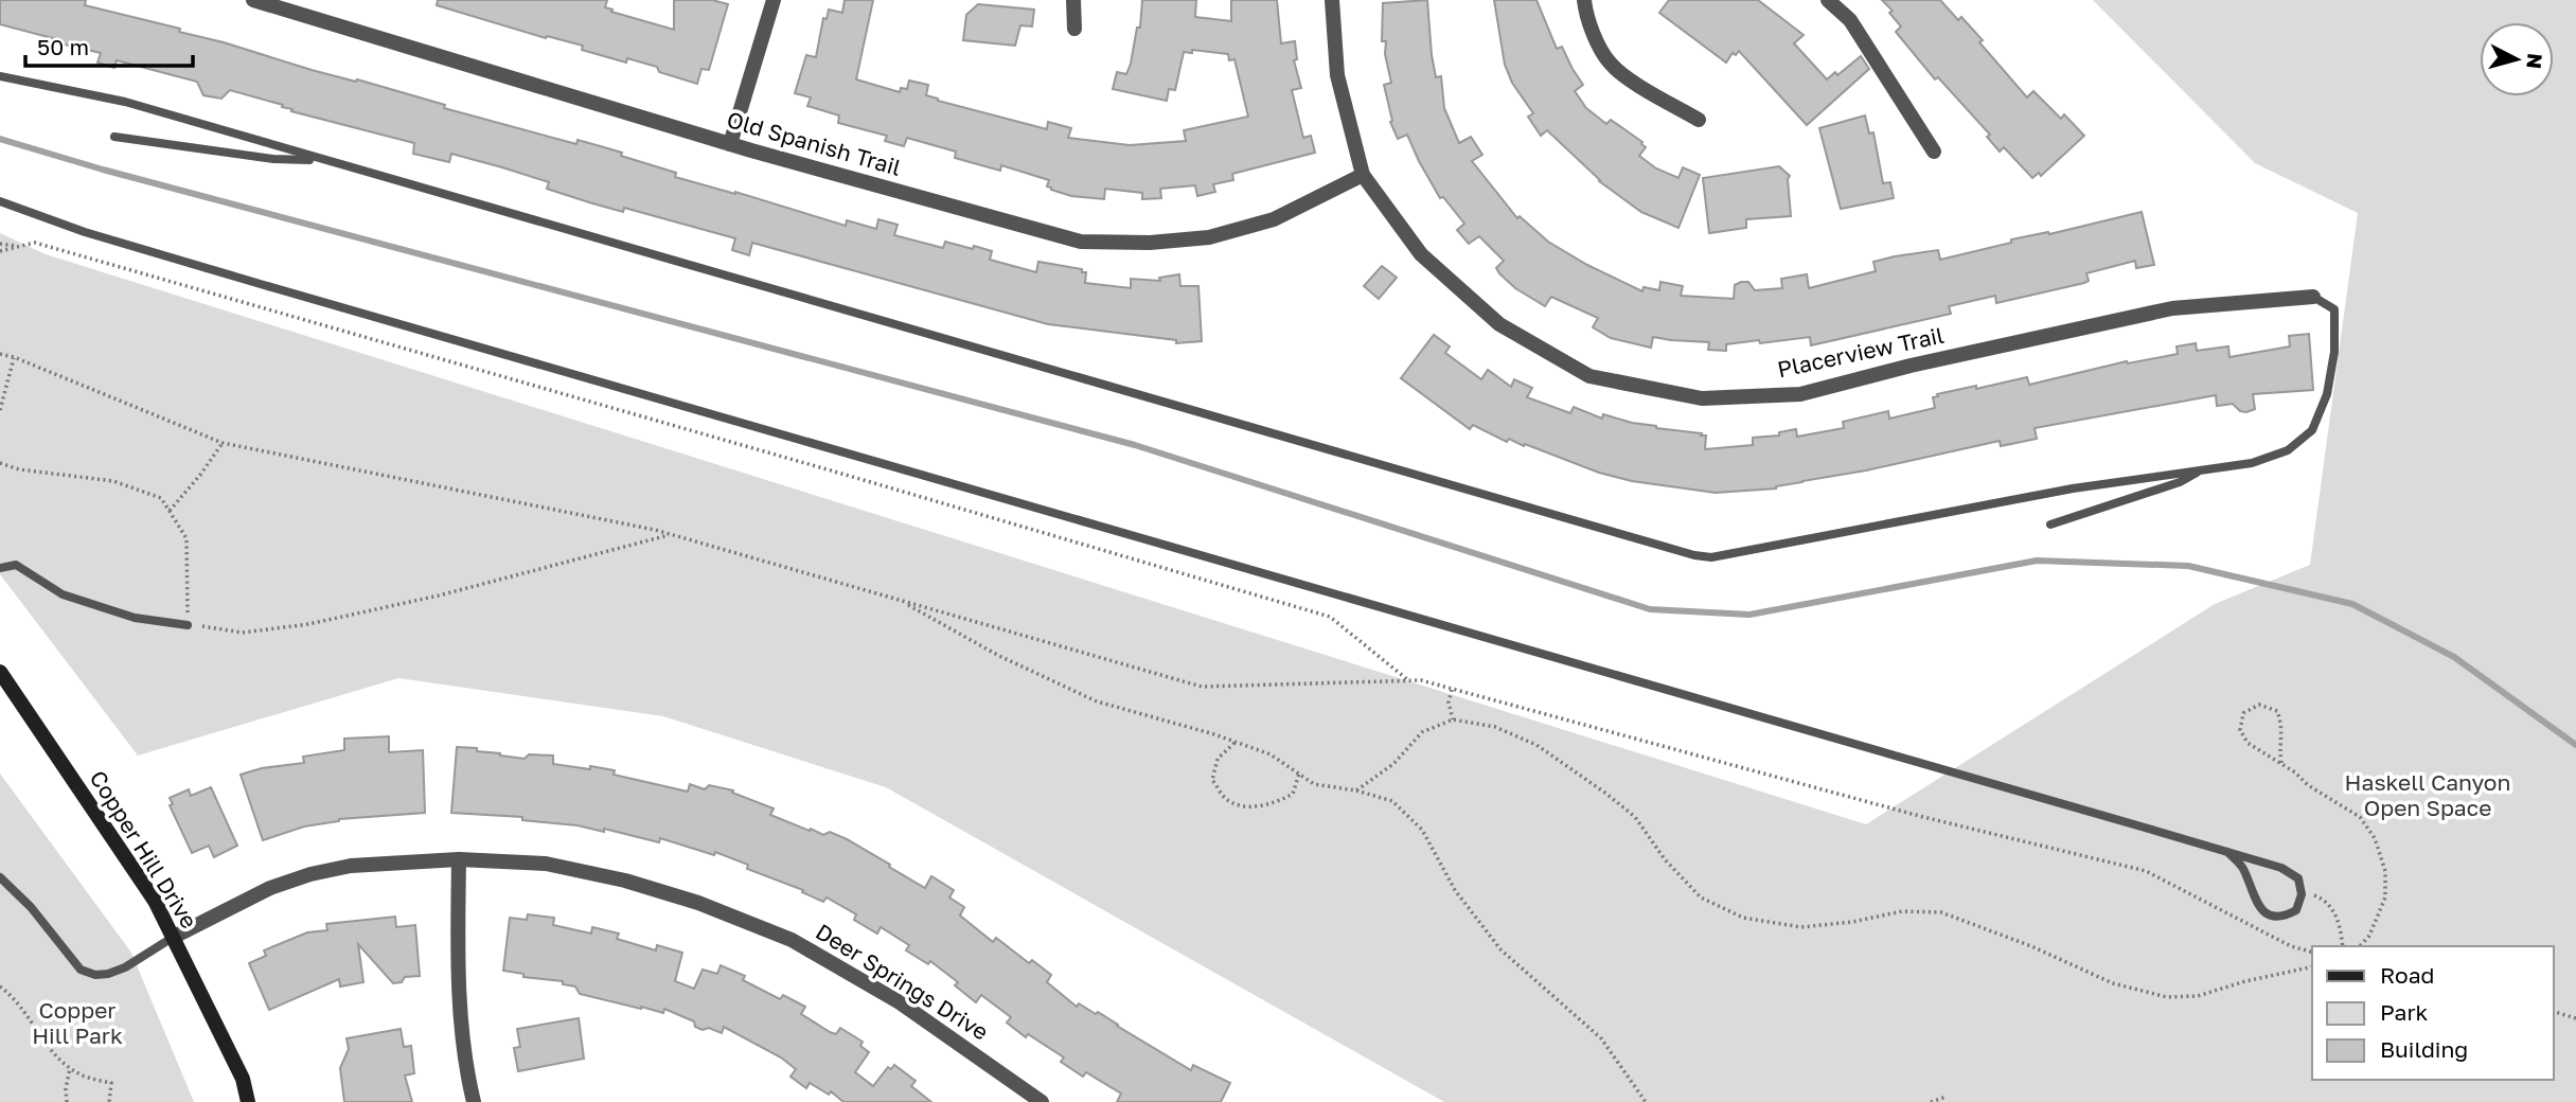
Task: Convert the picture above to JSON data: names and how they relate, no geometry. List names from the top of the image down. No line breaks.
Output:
{"streets":{"main road":["Copper Hill Drive"],"street":["Old Spanish Trail","Placerview Trail","Deer Springs Drive"]},"crossings":[["Old Spanish Trail","Placerview Trail"],["Copper Hill Drive","Deer Springs Drive"]],"parks":["Haskell Canyon Open Space","Copper Hill Park"],"legend":["Road","Park","Building"],"scale_bar":"50 m","north":"right"}
